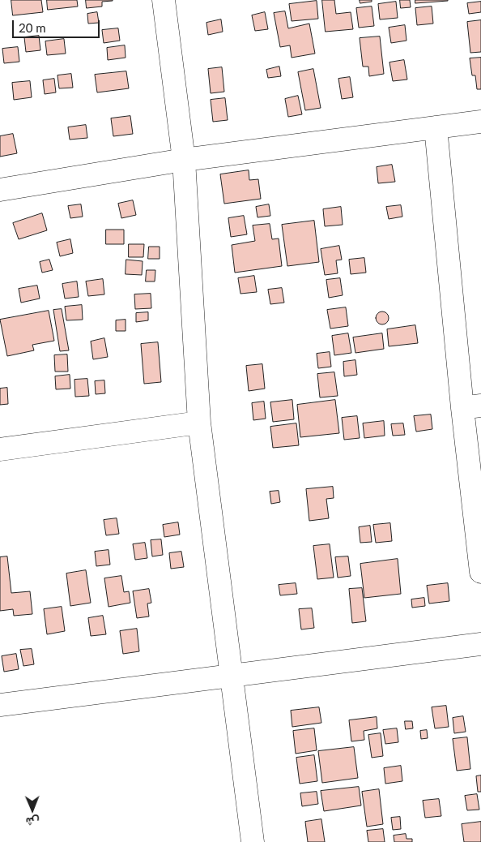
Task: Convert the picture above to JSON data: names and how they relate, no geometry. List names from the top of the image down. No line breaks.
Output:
{"scale_bar":"20 m","north":"bottom"}
